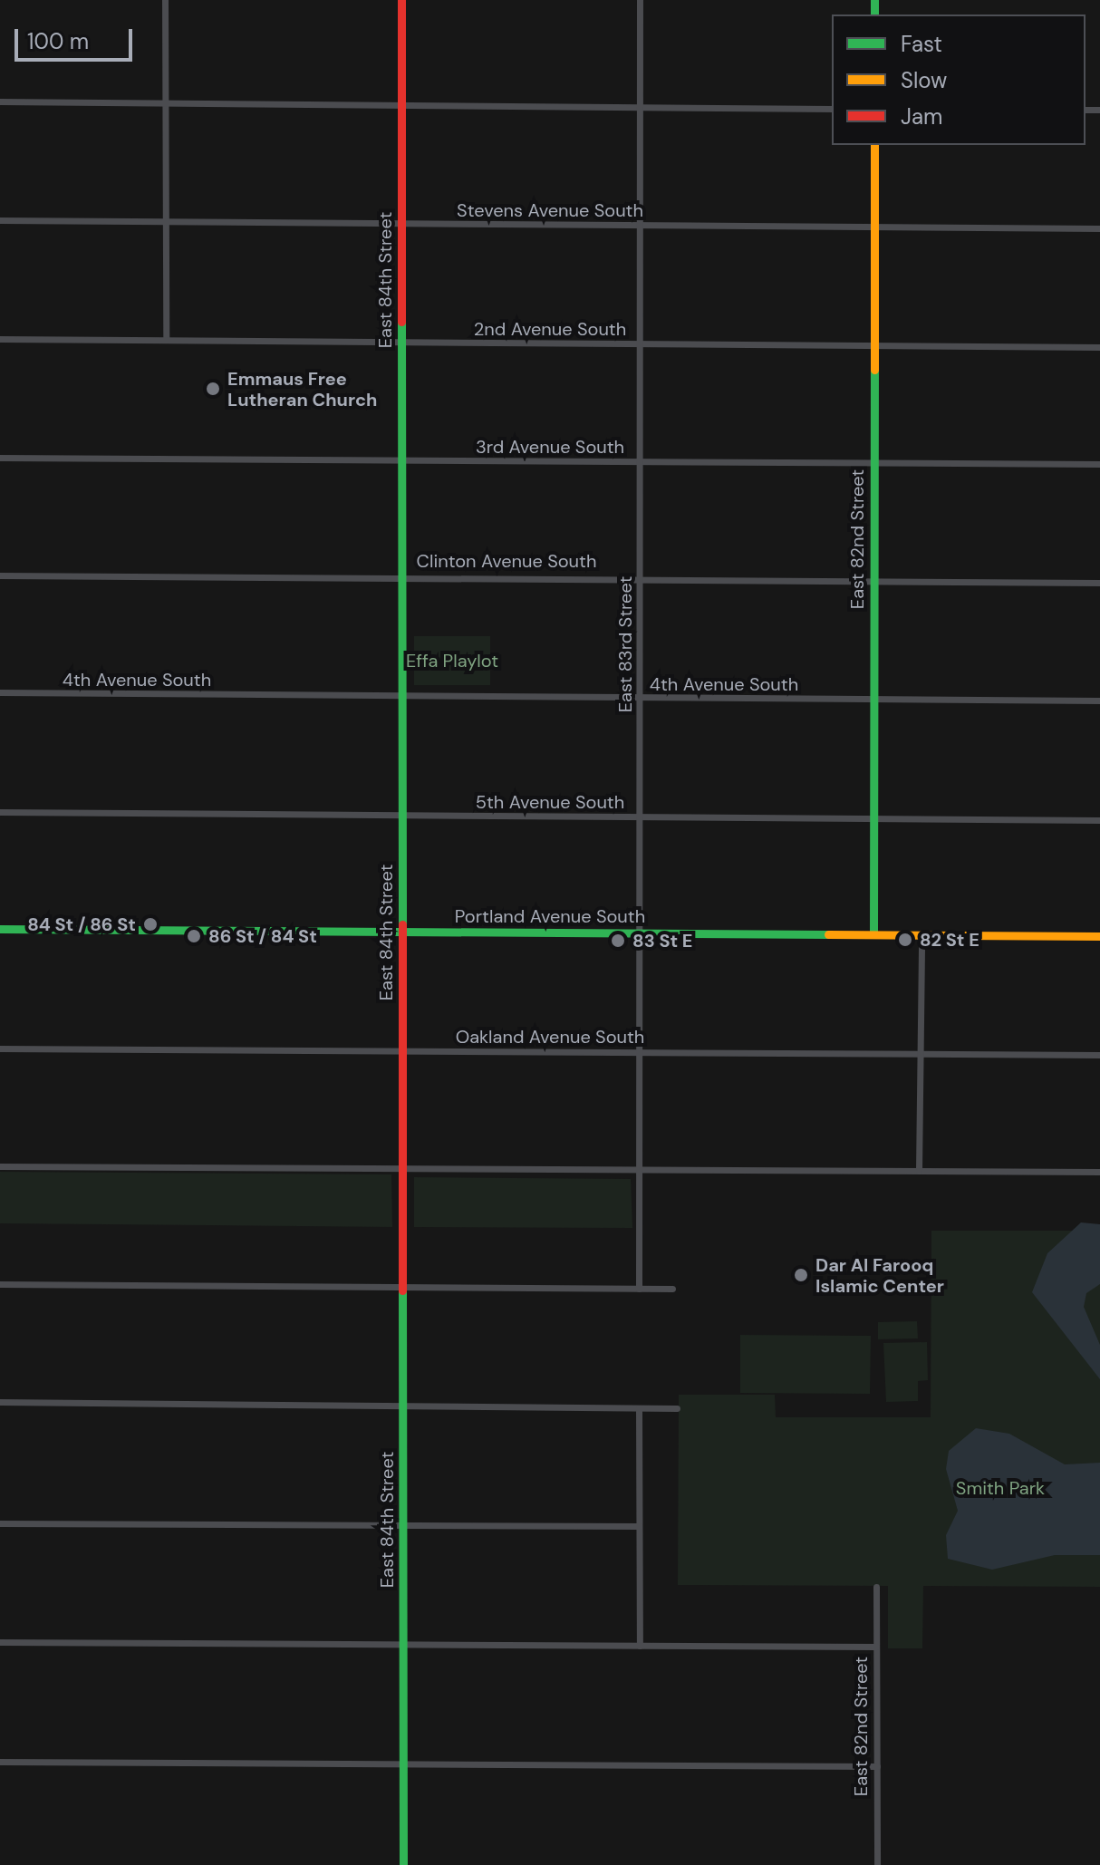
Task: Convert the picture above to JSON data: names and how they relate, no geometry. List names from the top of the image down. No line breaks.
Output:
{"streets":{"street":["Stevens Avenue South","East 84th Street","2nd Avenue South","3rd Avenue South","East 82nd Street","Clinton Avenue South","East 83rd Street","4th Avenue South","5th Avenue South","Portland Avenue South","Oakland Avenue South"]},"crossings":[["Stevens Avenue South","East 84th Street"],["Stevens Avenue South","East 82nd Street"],["Stevens Avenue South","East 83rd Street"],["East 84th Street","2nd Avenue South"],["East 84th Street","3rd Avenue South"],["East 84th Street","Clinton Avenue South"],["East 84th Street","4th Avenue South"],["East 84th Street","5th Avenue South"],["East 84th Street","Portland Avenue South"],["East 84th Street","Oakland Avenue South"],["2nd Avenue South","East 82nd Street"],["2nd Avenue South","East 83rd Street"],["3rd Avenue South","East 82nd Street"],["3rd Avenue South","East 83rd Street"],["East 82nd Street","Clinton Avenue South"],["East 82nd Street","4th Avenue South"],["East 82nd Street","5th Avenue South"],["East 82nd Street","Portland Avenue South"],["Clinton Avenue South","East 83rd Street"],["East 83rd Street","4th Avenue South"],["East 83rd Street","5th Avenue South"],["East 83rd Street","Portland Avenue South"],["East 83rd Street","Oakland Avenue South"]],"parks":["Effa Playlot","Smith Park"],"places":["Emmaus Free Lutheran Church","84 St / 86 St","86 St / 84 St","82 St E","83 St E","Dar Al Farooq Islamic Center"],"legend":["Fast","Slow","Jam"],"scale_bar":"100 m"}
